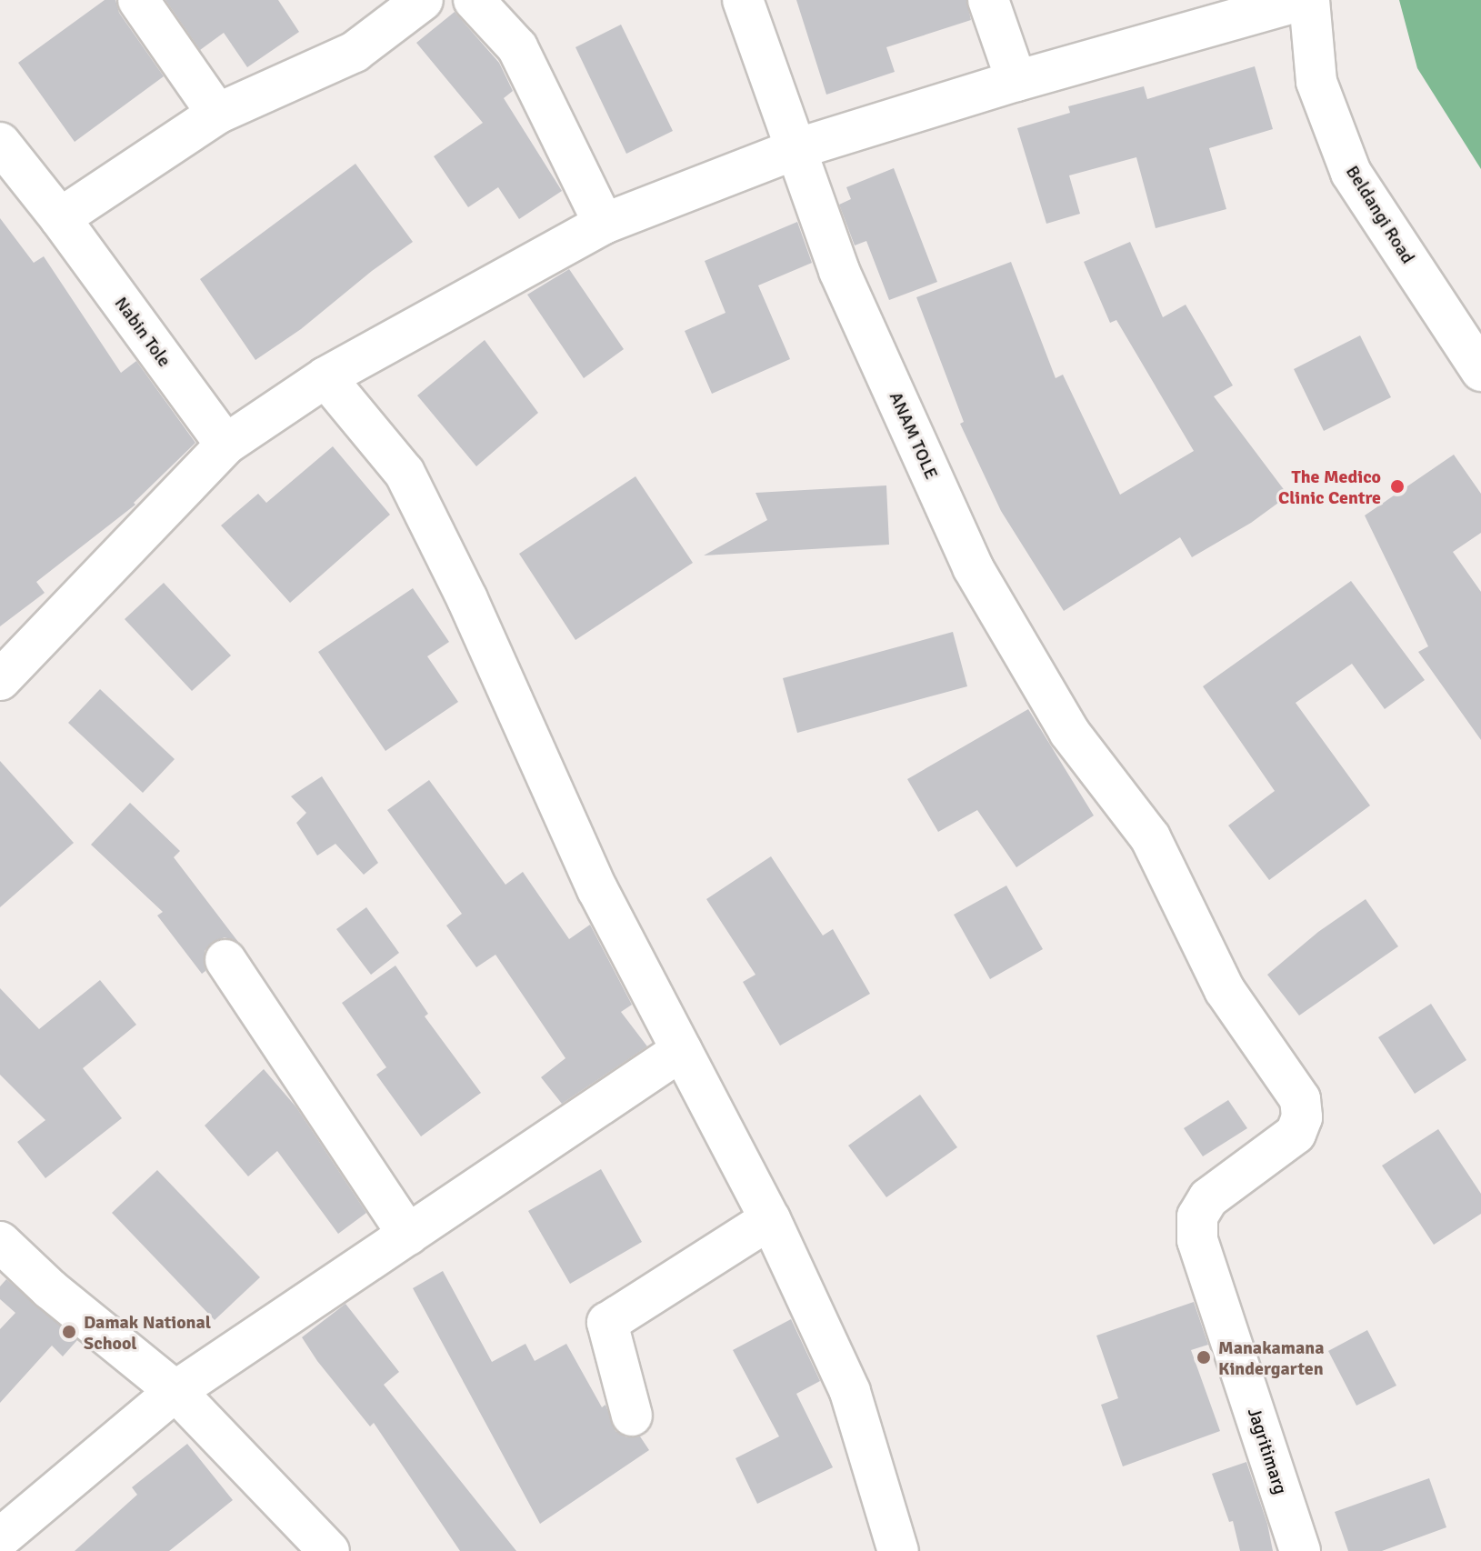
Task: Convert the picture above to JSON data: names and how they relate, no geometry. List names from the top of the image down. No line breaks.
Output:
{"streets":{"street":["Beldangi Road","Nabin Tole","ANAM TOLE","Jagritimarg"]},"crossings":[["ANAM TOLE","Jagritimarg"]],"places":["The Medico Clinic Centre","Damak National School","Manakamana Kindergarten"]}
